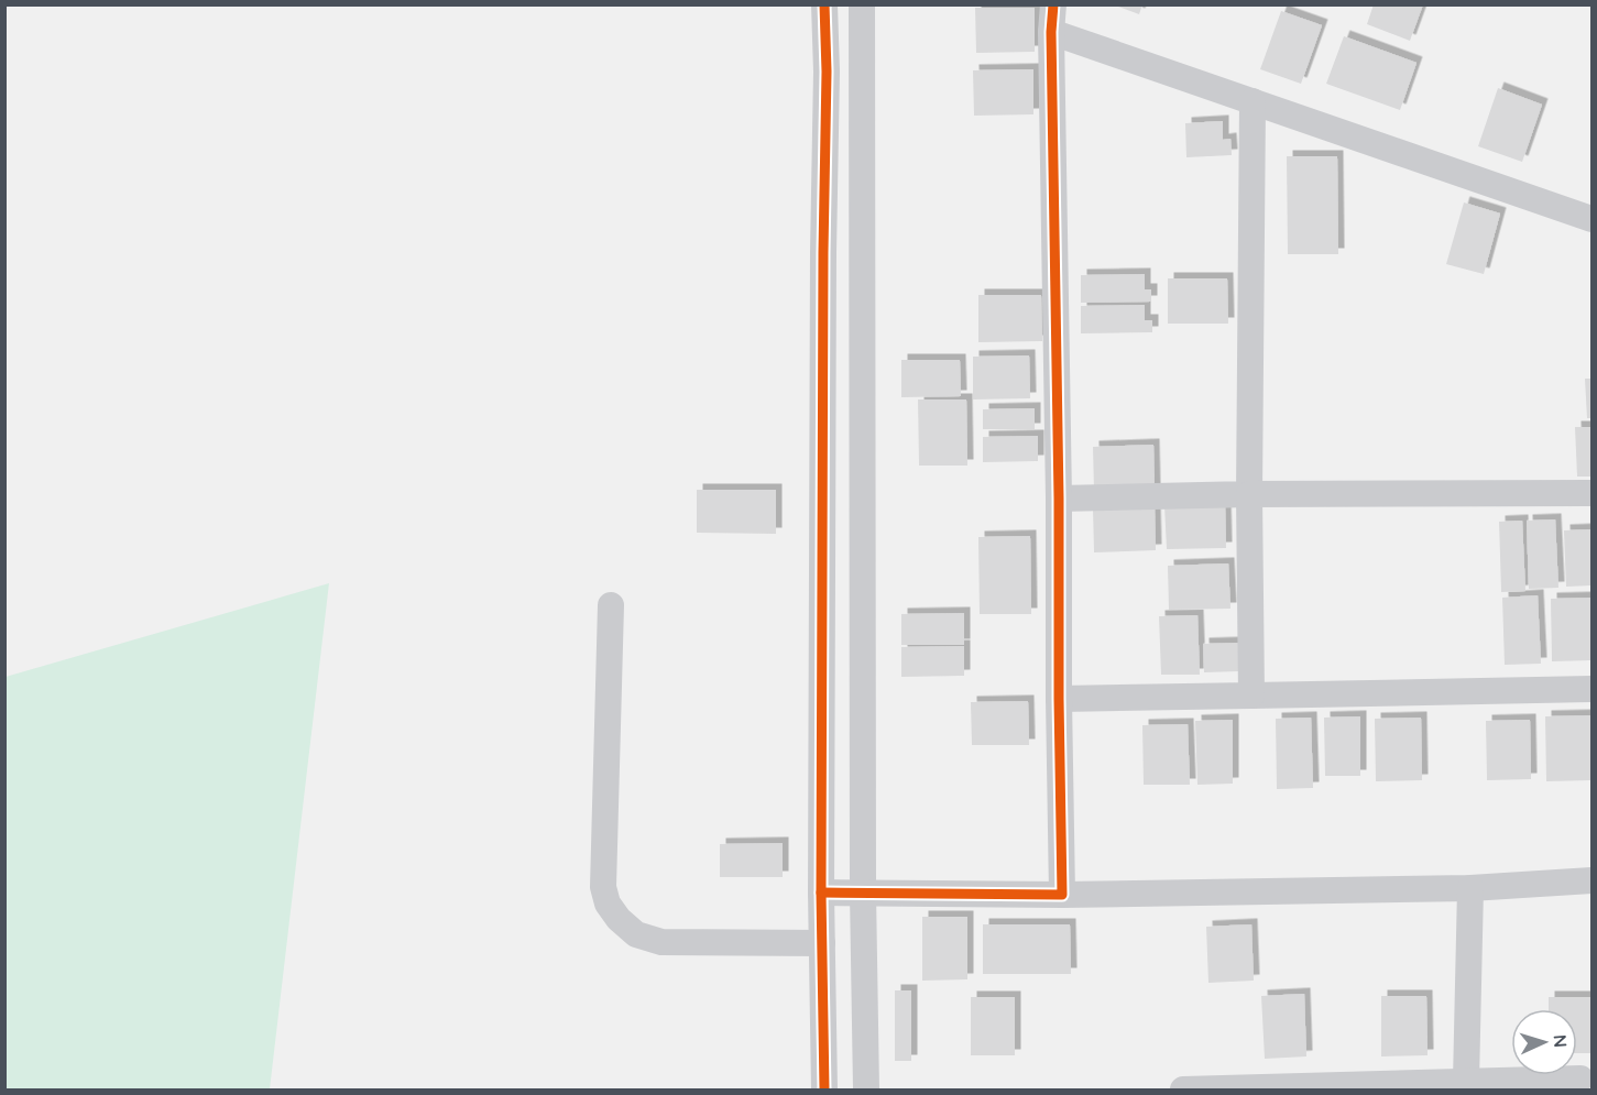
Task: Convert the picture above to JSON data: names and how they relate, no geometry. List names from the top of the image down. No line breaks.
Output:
{"north":"right"}
